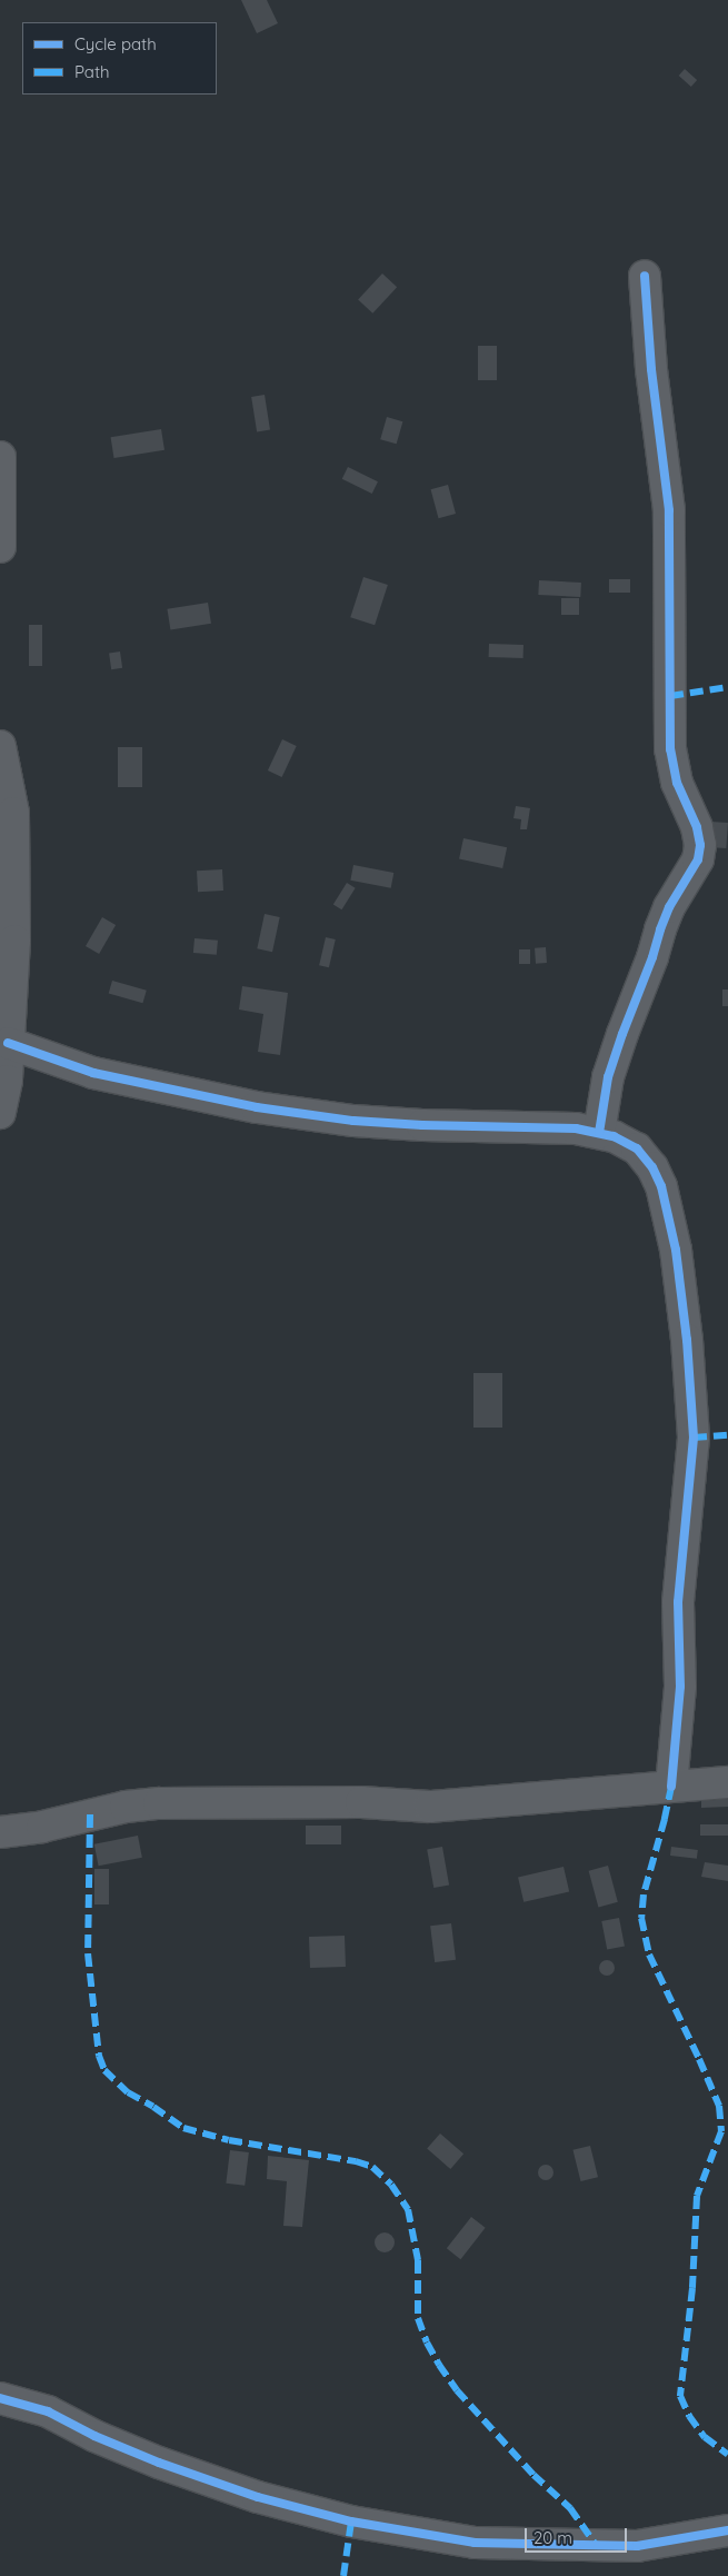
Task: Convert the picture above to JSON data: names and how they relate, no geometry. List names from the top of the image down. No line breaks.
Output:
{"legend":["Cycle path","Path"],"scale_bar":"20 m"}
